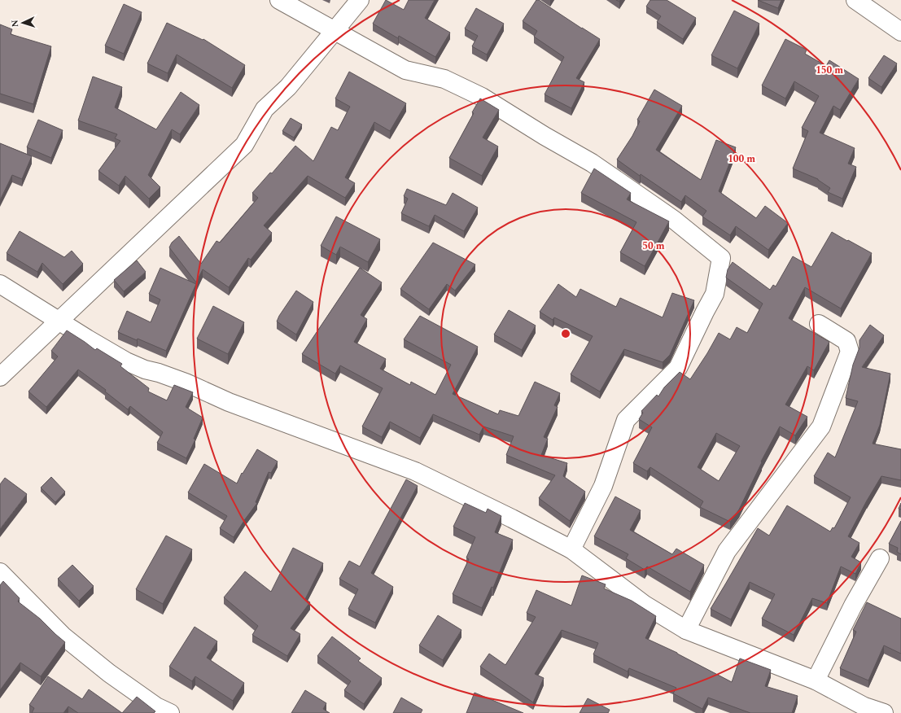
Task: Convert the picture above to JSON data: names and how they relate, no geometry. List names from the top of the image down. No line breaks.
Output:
{"north":"left","rings":["150 m","100 m","50 m"]}
